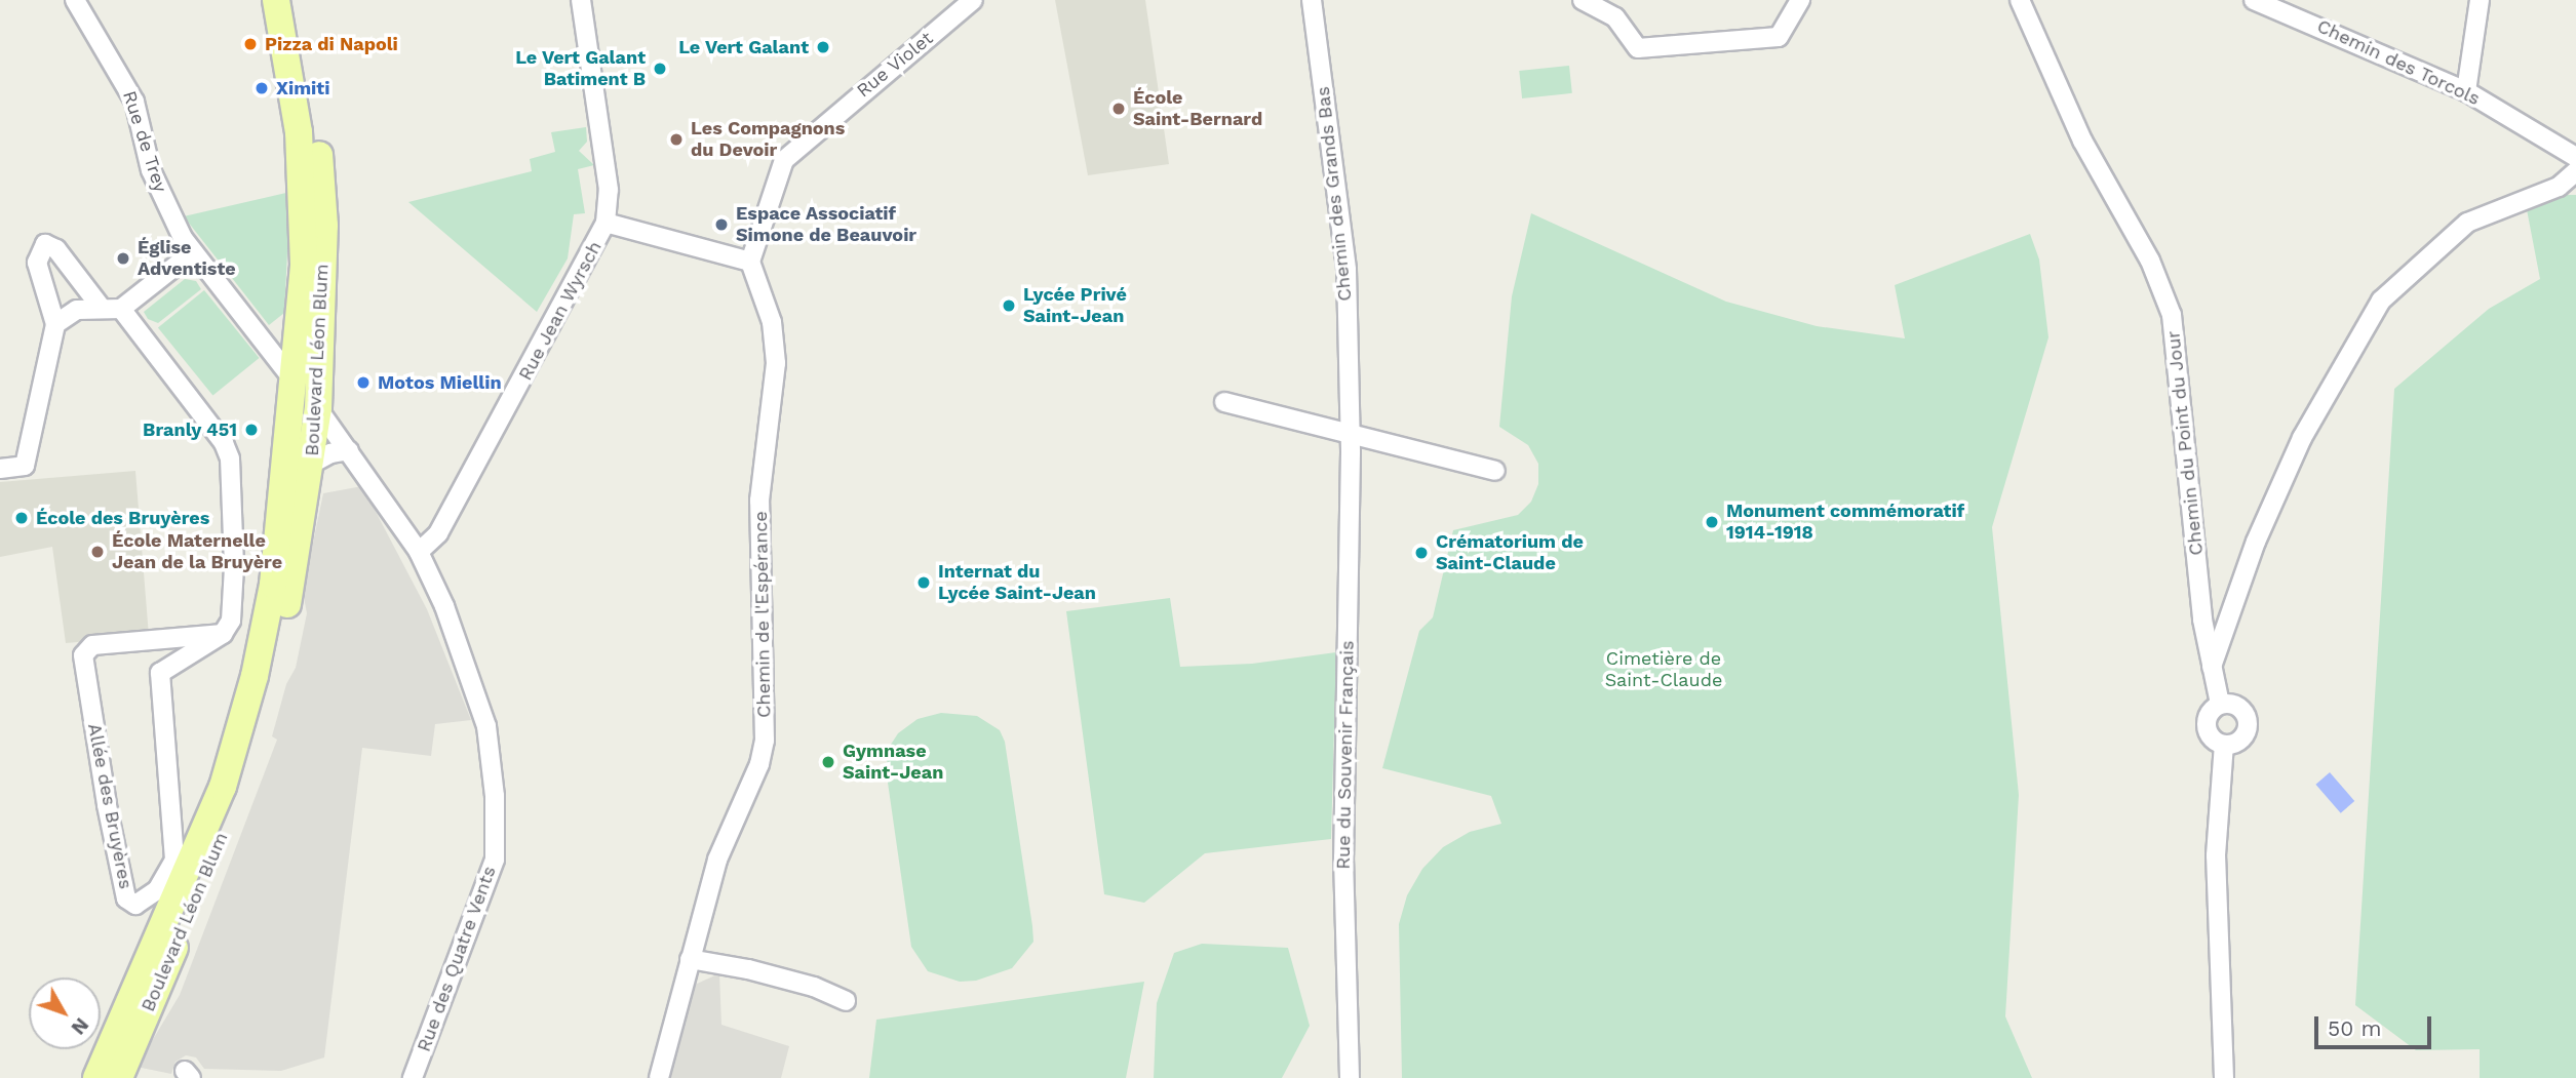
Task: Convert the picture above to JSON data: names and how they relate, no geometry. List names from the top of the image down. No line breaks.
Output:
{"streets":{"main road":["Boulevard Léon Blum"],"street":["Chemin des Torcols","Rue Violet","Rue de Trey","Chemin des Grands Bas","Rue Jean Wyrsch","Chemin du Point du Jour","Chemin de l'Espérance","Rue du Souvenir Français","Allée des Bruyères","Rue des Quatre Vents"]},"crossings":[["Rue Violet","Chemin de l'Espérance"],["Rue de Trey","Rue Jean Wyrsch"],["Rue de Trey","Boulevard Léon Blum"],["Rue de Trey","Rue des Quatre Vents"],["Chemin des Grands Bas","Rue du Souvenir Français"],["Rue Jean Wyrsch","Rue des Quatre Vents"]],"parks":["Cimetière de Saint-Claude"],"places":["Pizza di Napoli","Le Vert Galant","Le Vert Galant Batiment B","Ximiti","École Saint-Bernard","Les Compagnons du Devoir","Espace Associatif Simone de Beauvoir","Église Adventiste","Lycée Privé Saint-Jean","Motos Miellin","Branly 451","École des Bruyères","Monument commémoratif 1914-1918","École Maternelle Jean de la Bruyère","Crématorium de Saint-Claude","Internat du Lycée Saint-Jean","Gymnase Saint-Jean"],"scale_bar":"50 m","north":"bottom right"}
